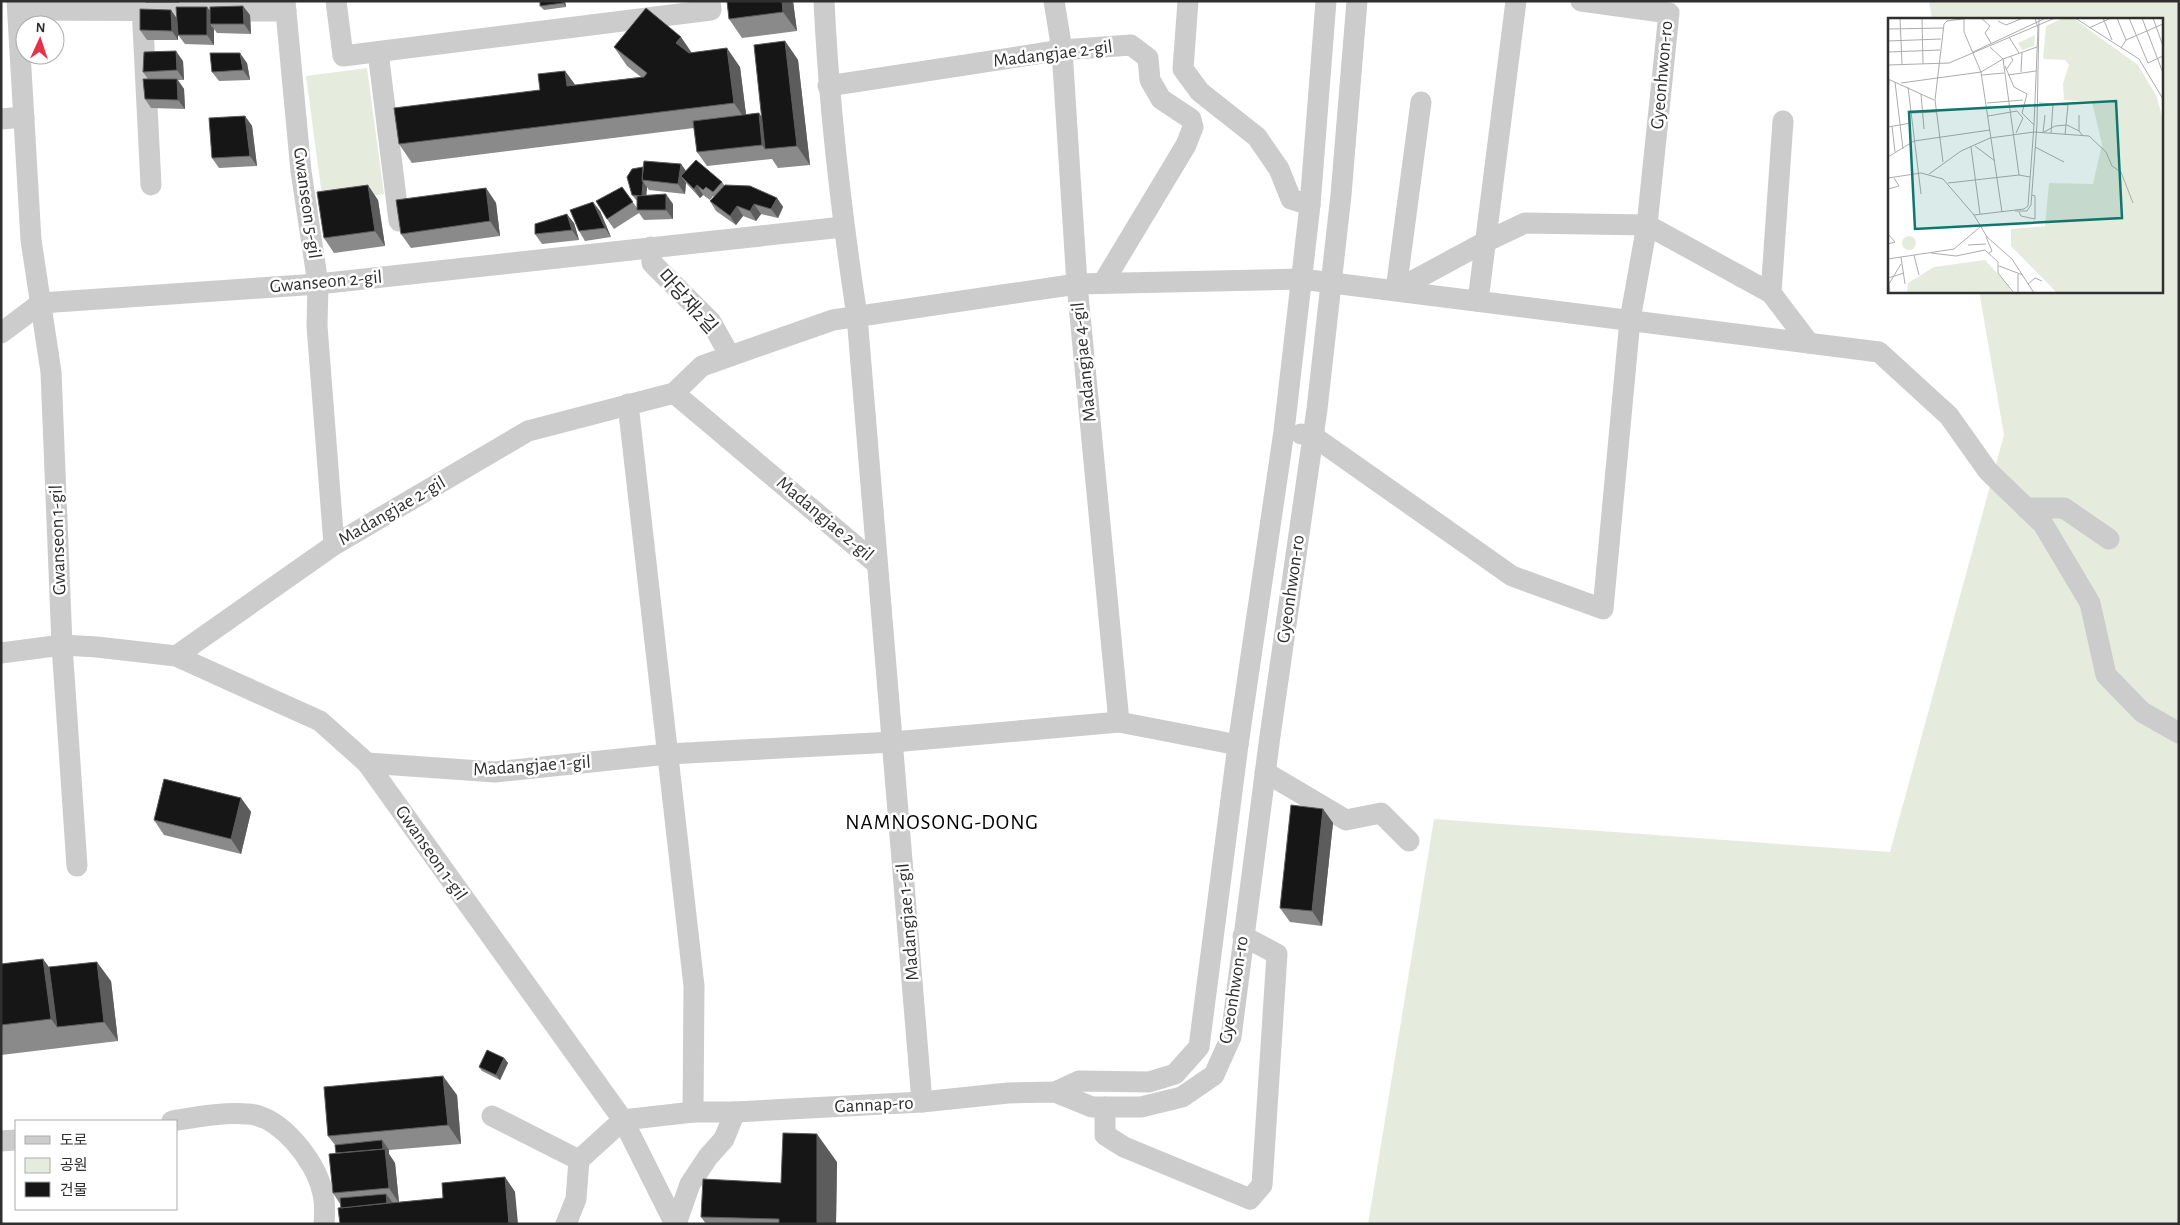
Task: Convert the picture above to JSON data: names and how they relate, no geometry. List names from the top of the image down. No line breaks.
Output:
{"streets":{"street":["Madangjae 2-gil","Gyeonhwon-ro","Gwanseon 5-gil","Gwanseon 2-gil","마당재2길","Madangjae 4-gil","Gwanseon 1-gil","Madangjae 1-gil","Gannap-ro"]},"crossings":[["Madangjae 2-gil","Gwanseon 5-gil"],["Madangjae 2-gil","Madangjae 4-gil"],["Madangjae 2-gil","Gwanseon 1-gil"],["Madangjae 2-gil","Madangjae 1-gil"],["Gyeonhwon-ro","Madangjae 1-gil"],["Gyeonhwon-ro","Gannap-ro"],["Gwanseon 5-gil","Gwanseon 2-gil"],["Gwanseon 2-gil","마당재2길"],["Gwanseon 2-gil","Gwanseon 1-gil"],["Madangjae 4-gil","Madangjae 1-gil"],["Gwanseon 1-gil","Madangjae 1-gil"],["Gwanseon 1-gil","Gannap-ro"],["Madangjae 1-gil","Gannap-ro"]],"districts":["NAMNOSONG-DONG"],"legend":["도로","공원","건물"],"north":"top"}
